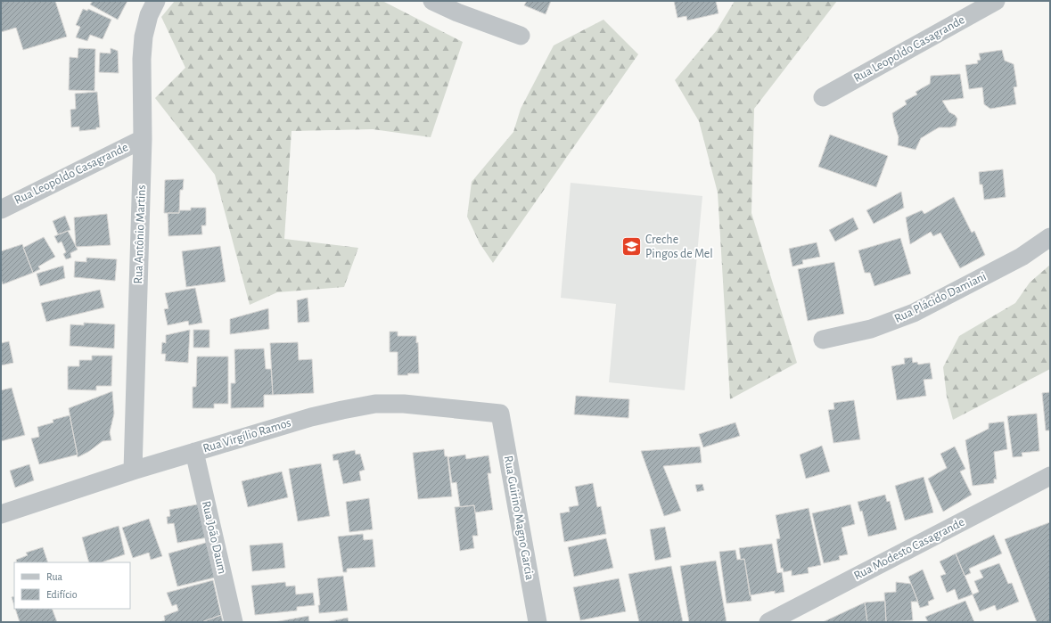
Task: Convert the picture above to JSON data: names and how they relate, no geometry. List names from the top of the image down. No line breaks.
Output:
{"streets":{"street":["Rua Leopoldo Casagrande","Rua Antônio Martins","Rua Plácido Damiani","Rua Virgílio Ramos","Rua Guirino Magno Garcia","Rua João Daum","Rua Modesto Casagrande"]},"crossings":[["Rua Leopoldo Casagrande","Rua Antônio Martins"],["Rua Antônio Martins","Rua Virgílio Ramos"],["Rua Virgílio Ramos","Rua Guirino Magno Garcia"],["Rua Virgílio Ramos","Rua João Daum"]],"places":{"school or university":["Creche Pingos de Mel"]},"legend":["Rua","Edifício"]}
